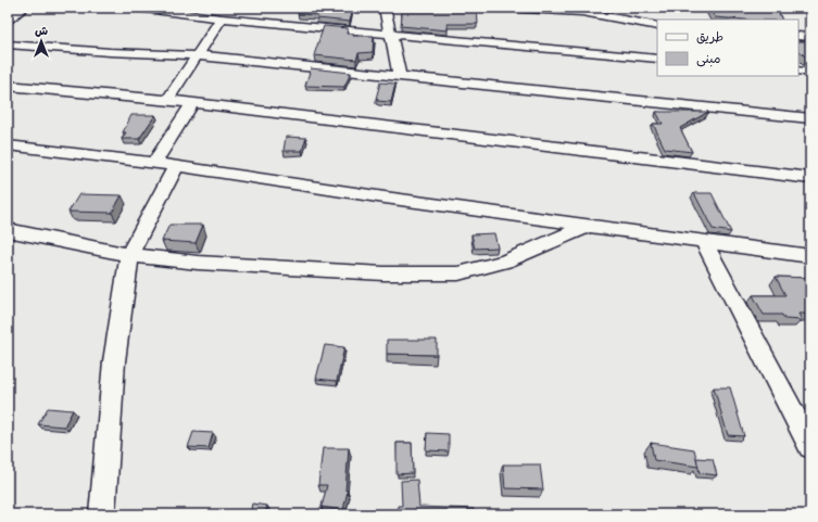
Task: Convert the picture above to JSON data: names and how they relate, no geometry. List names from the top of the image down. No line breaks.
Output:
{"legend":["طريق","مبنى"],"north":"top"}
